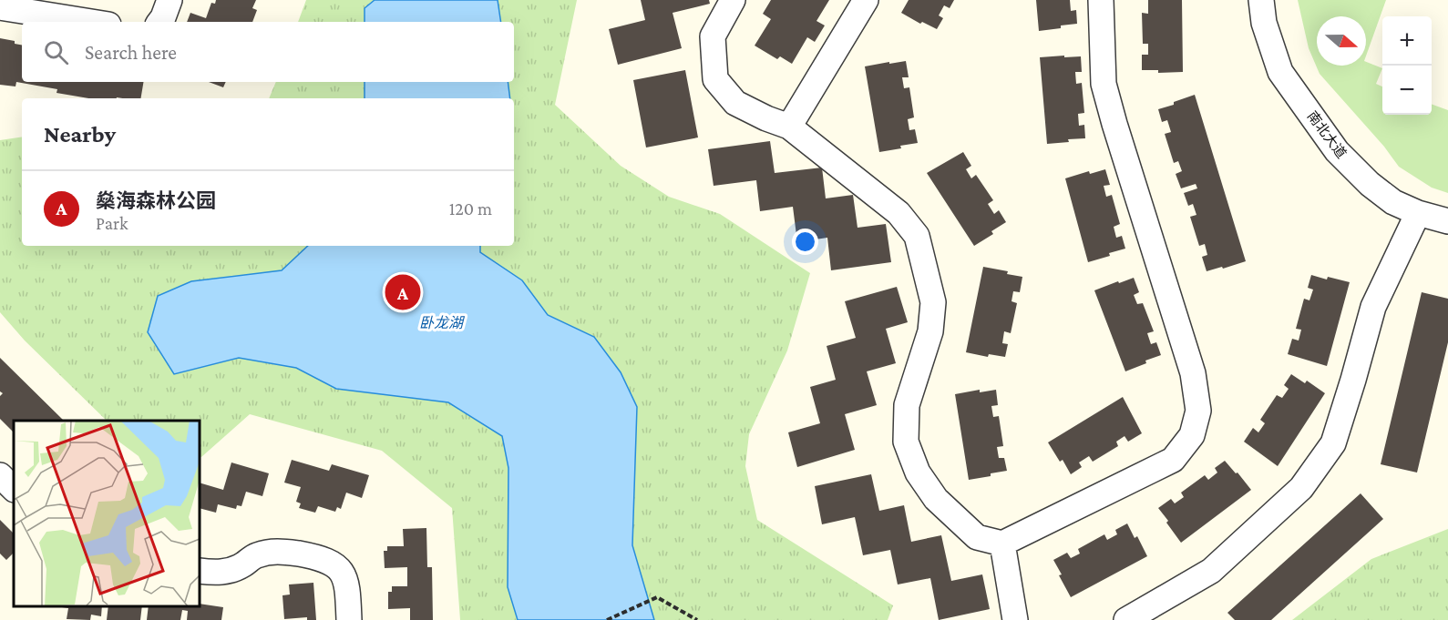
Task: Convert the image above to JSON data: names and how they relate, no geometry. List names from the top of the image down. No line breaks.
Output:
{"streets":{"street":["南北大道"]},"water":["卧龙湖"],"north":"right","page":{"map_buttons":["+","−"],"search":"Search here","heading":"Nearby","list":[{"mark":"A","name":"燊海森林公园","note":"Park","value":"120 m"}],"pins":"A"}}
